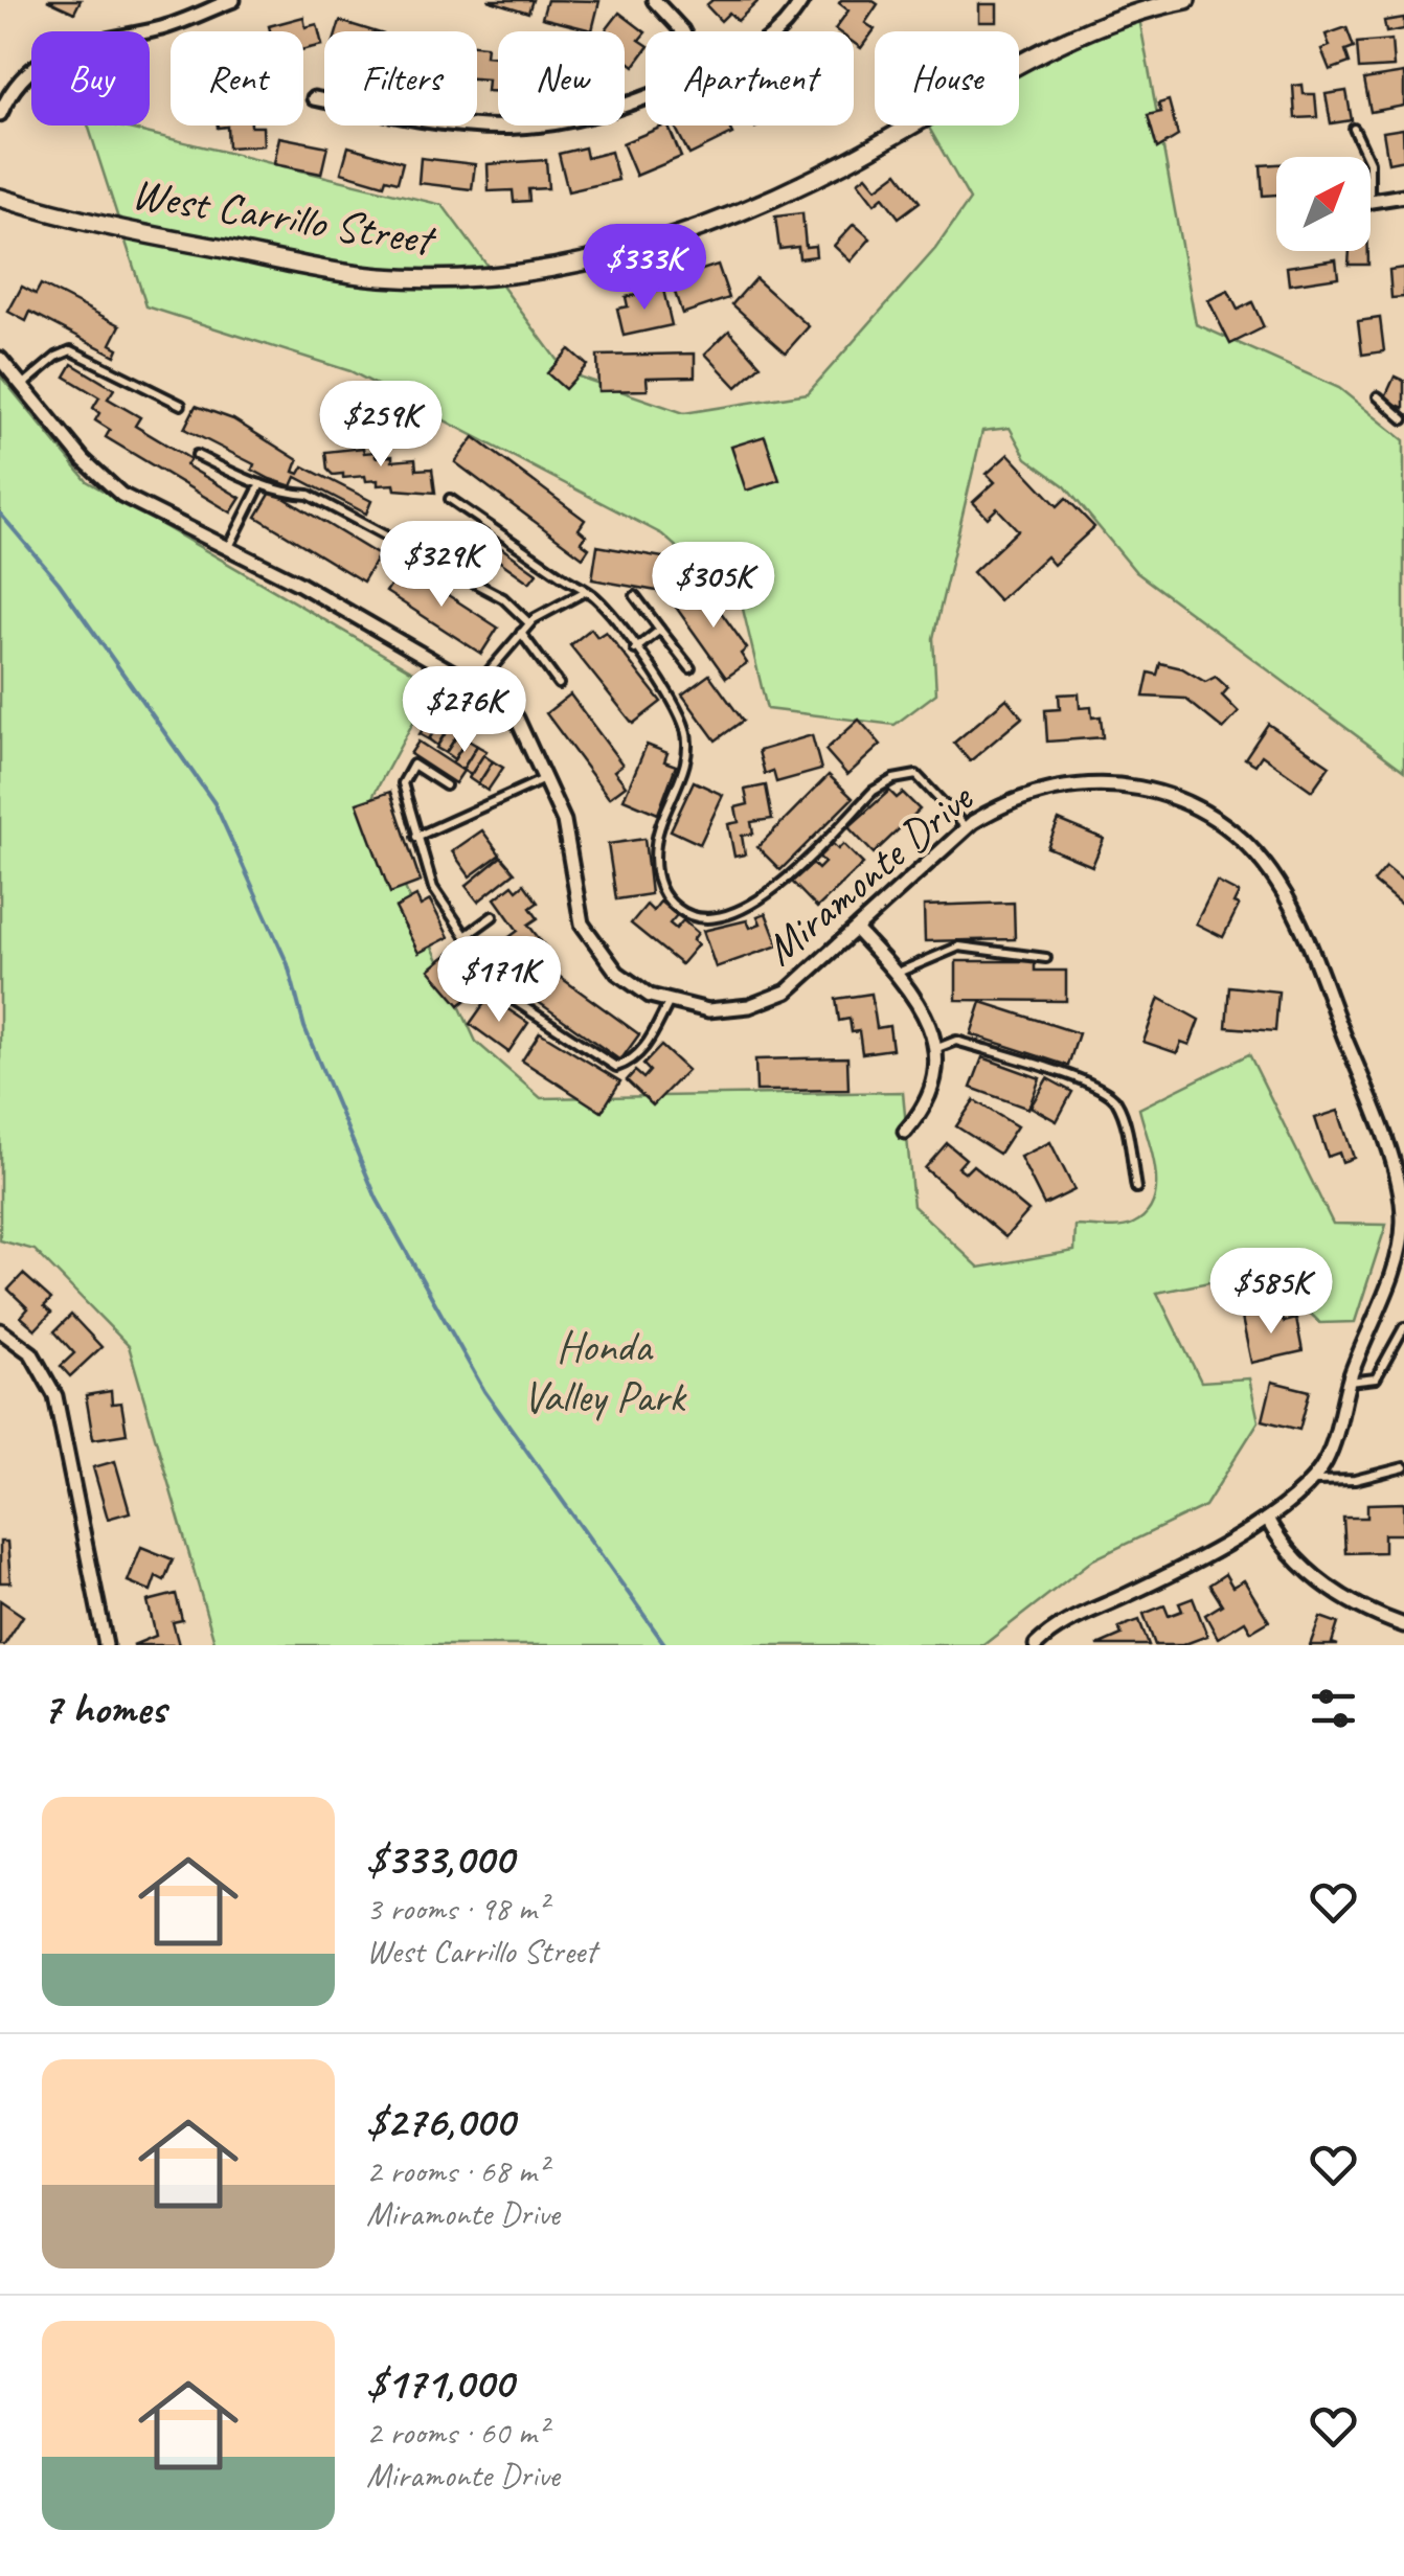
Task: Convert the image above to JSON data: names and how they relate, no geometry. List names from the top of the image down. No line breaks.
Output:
{"streets":{"main road":["West Carrillo Street"],"street":["Miramonte Drive"]},"parks":["Honda Valley Park"],"north":"top right","page":{"chip":["Buy","Rent","Filters","New","Apartment","House"],"price":["$333K","$259K","$329K","$305K","$276K","$171K","$585K"],"heading":"7 homes","list":[{"name":"$333,000","note":"3 rooms · 98 m² · West Carrillo Street"},{"name":"$276,000","note":"2 rooms · 68 m² · Miramonte Drive"},{"name":"$171,000","note":"2 rooms · 60 m² · Miramonte Drive"}]}}
